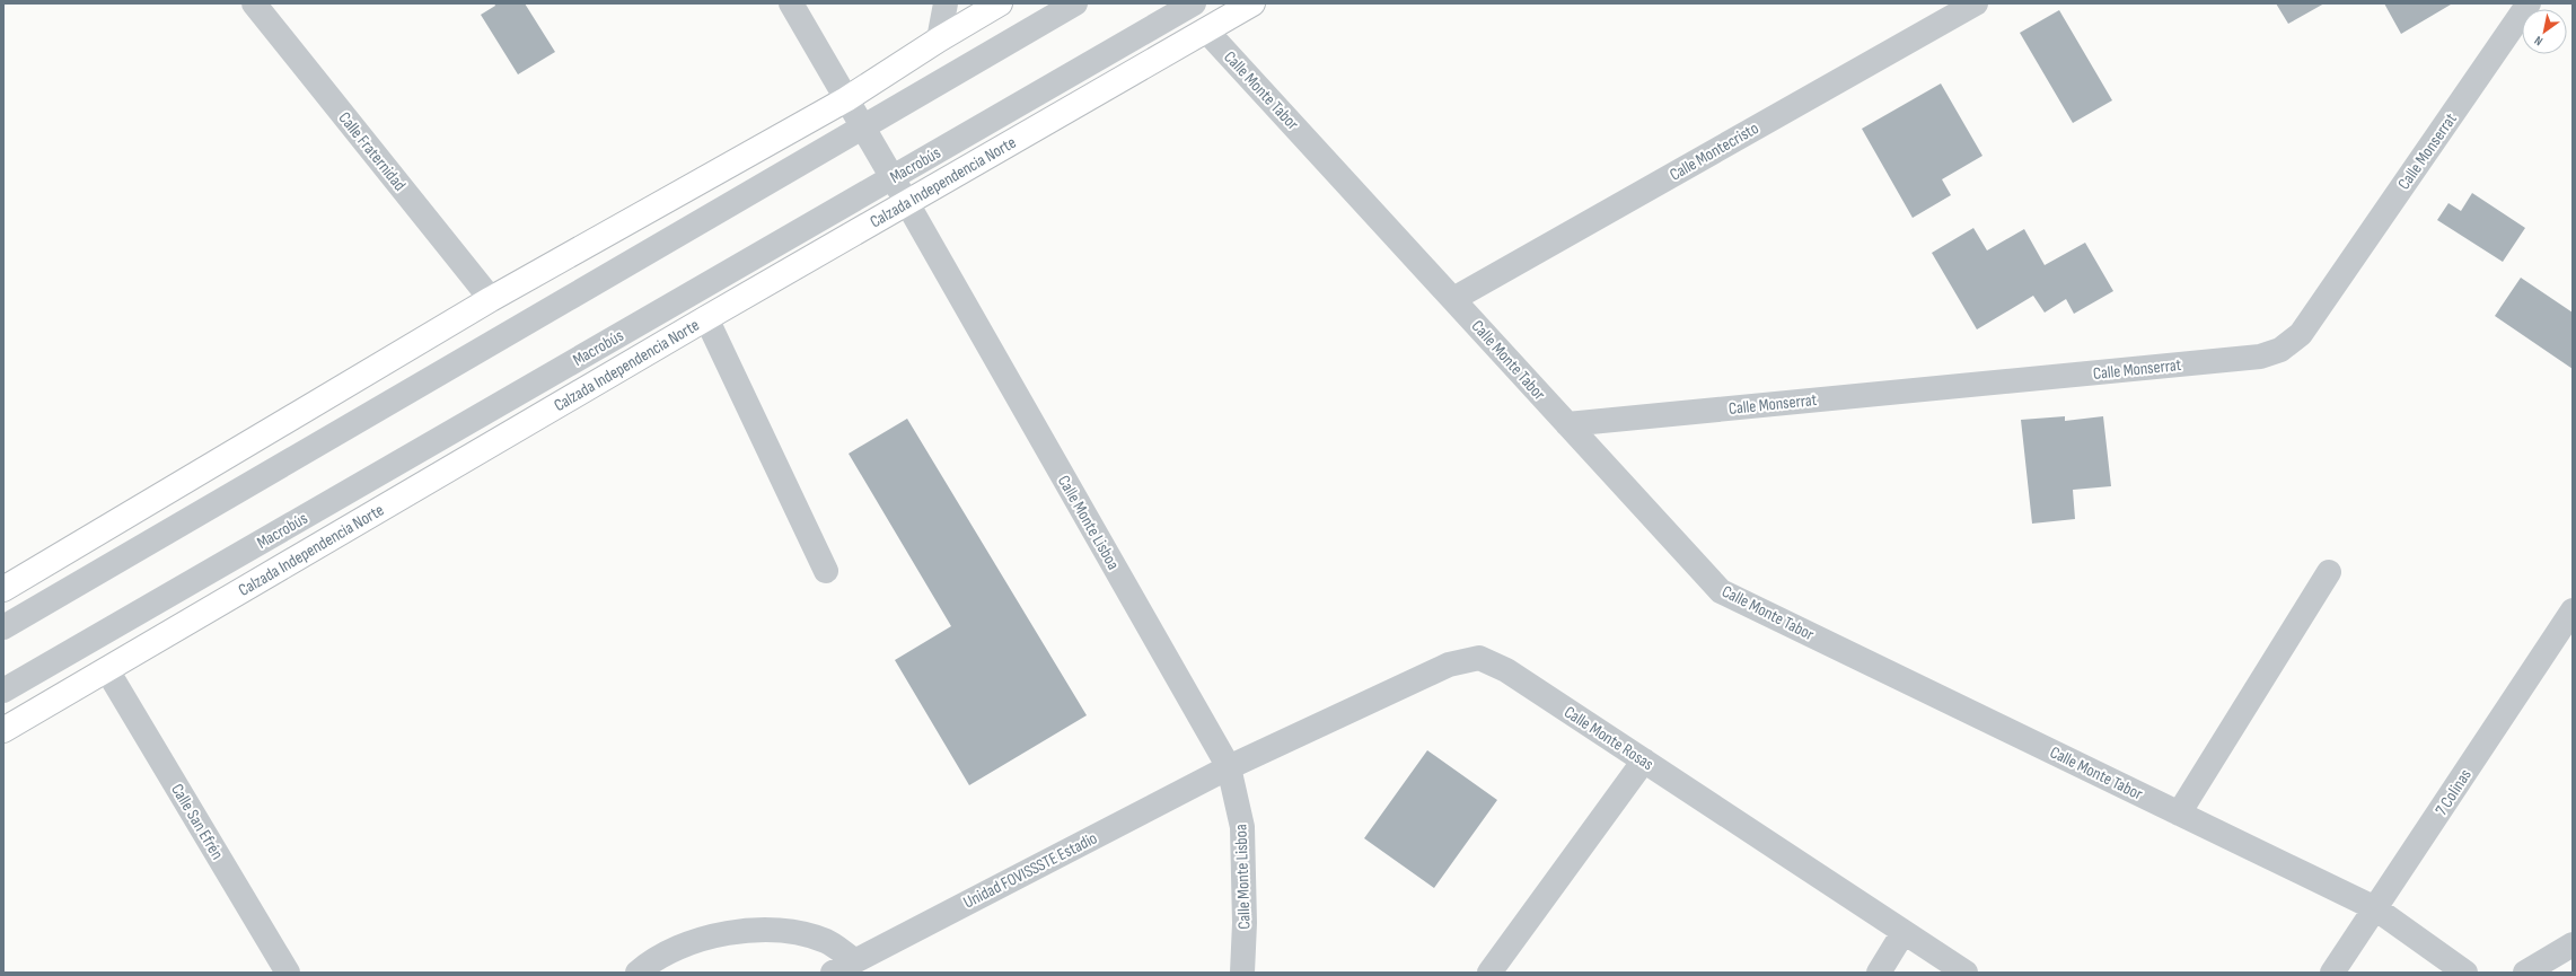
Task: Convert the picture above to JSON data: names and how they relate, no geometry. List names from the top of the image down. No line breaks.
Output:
{"streets":{"main road":["Calzada Independencia Norte"],"street":["Calle Monte Tabor","Calle Fraternidad","Calle Montecristo","Calle Monserrat","Macrobús","Calle Monte Lisboa","Calle Monte Rosas","7 Colinas","Calle San Efrén","Unidad FOVISSSTE Estadio"]},"crossings":[["Calle Monte Tabor","Calle Montecristo"],["Calle Monte Tabor","Calle Monserrat"],["Calle Monte Tabor","Calzada Independencia Norte"],["Calle Monte Tabor","7 Colinas"],["Macrobús","Calle Monte Lisboa"],["Calzada Independencia Norte","Calle Monte Lisboa"],["Calzada Independencia Norte","Calle San Efrén"],["Calle Monte Lisboa","Calle Monte Rosas"],["Calle Monte Lisboa","Unidad FOVISSSTE Estadio"],["Calle Monte Rosas","Unidad FOVISSSTE Estadio"]],"north":"bottom left"}
